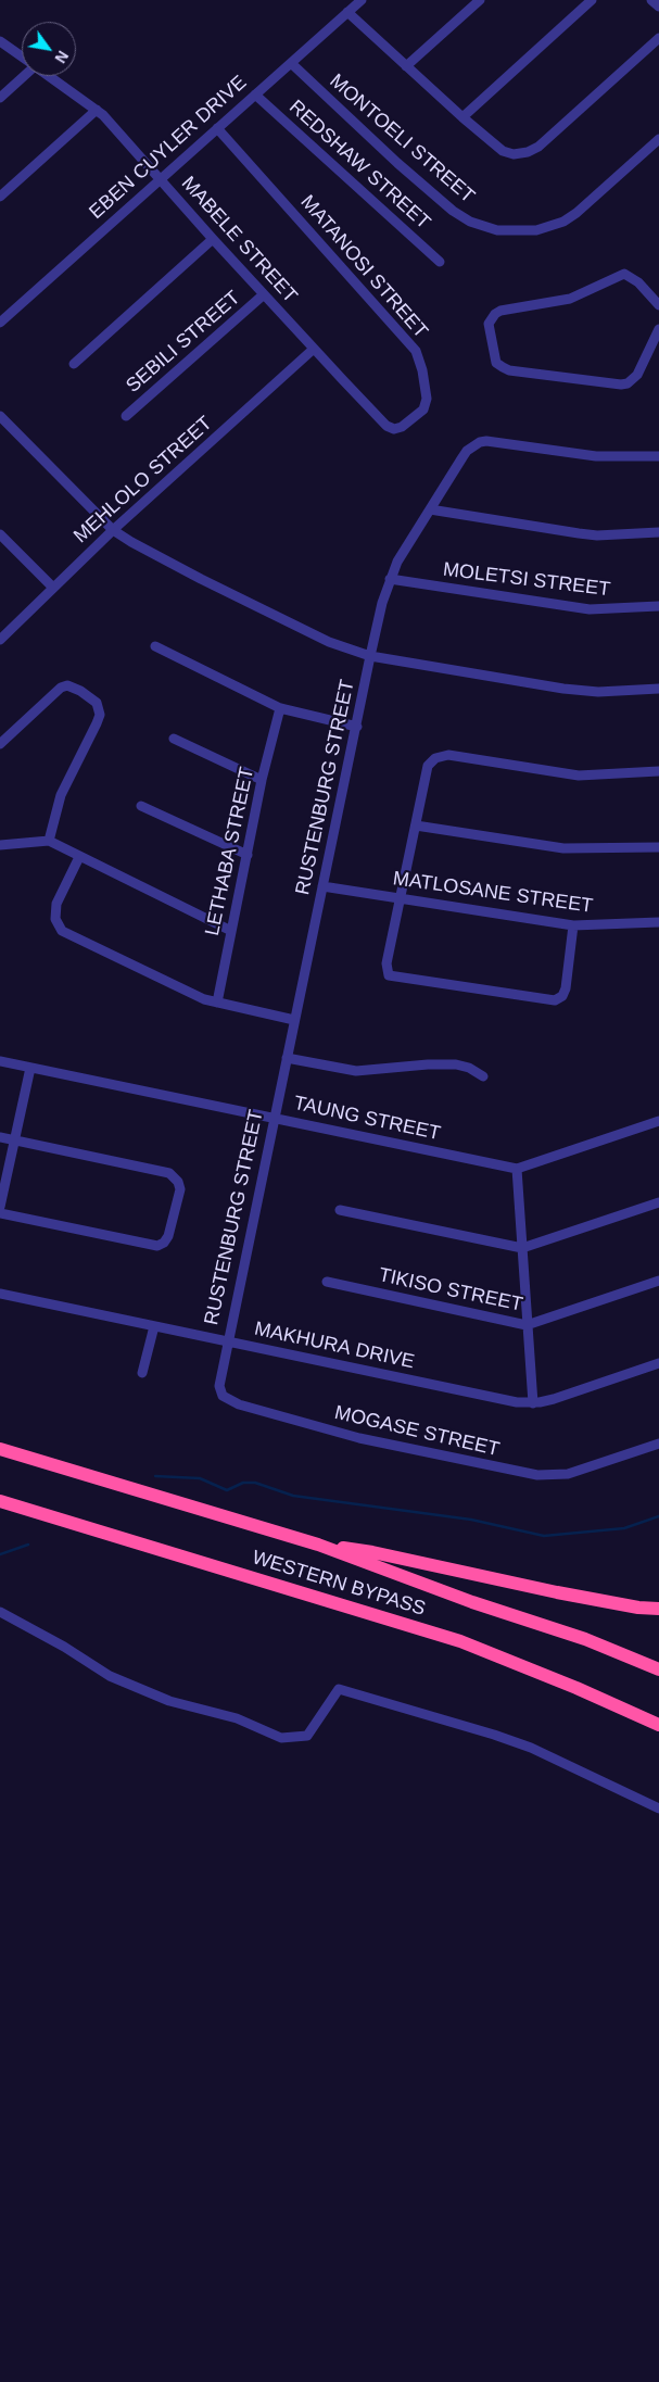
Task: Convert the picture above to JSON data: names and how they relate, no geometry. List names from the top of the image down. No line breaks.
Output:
{"streets":{"highway":["WESTERN BYPASS"],"street":["MONTOELI STREET","EBEN CUYLER DRIVE","REDSHAW STREET","MABELE STREET","MATANOSI STREET","SEBILI STREET","MEHLOLO STREET","MOLETSI STREET","RUSTENBURG STREET","LETHABA STREET","MATLOSANE STREET","TAUNG STREET","TIKISO STREET","MAKHURA DRIVE","MOGASE STREET"]},"crossings":[["MONTOELI STREET","EBEN CUYLER DRIVE"],["EBEN CUYLER DRIVE","REDSHAW STREET"],["EBEN CUYLER DRIVE","MABELE STREET"],["EBEN CUYLER DRIVE","MATANOSI STREET"],["MABELE STREET","MATANOSI STREET"],["MABELE STREET","SEBILI STREET"],["MABELE STREET","MEHLOLO STREET"],["MOLETSI STREET","RUSTENBURG STREET"],["RUSTENBURG STREET","MATLOSANE STREET"],["RUSTENBURG STREET","TAUNG STREET"],["RUSTENBURG STREET","MAKHURA DRIVE"],["RUSTENBURG STREET","MOGASE STREET"],["MAKHURA DRIVE","MOGASE STREET"]],"north":"bottom right"}
